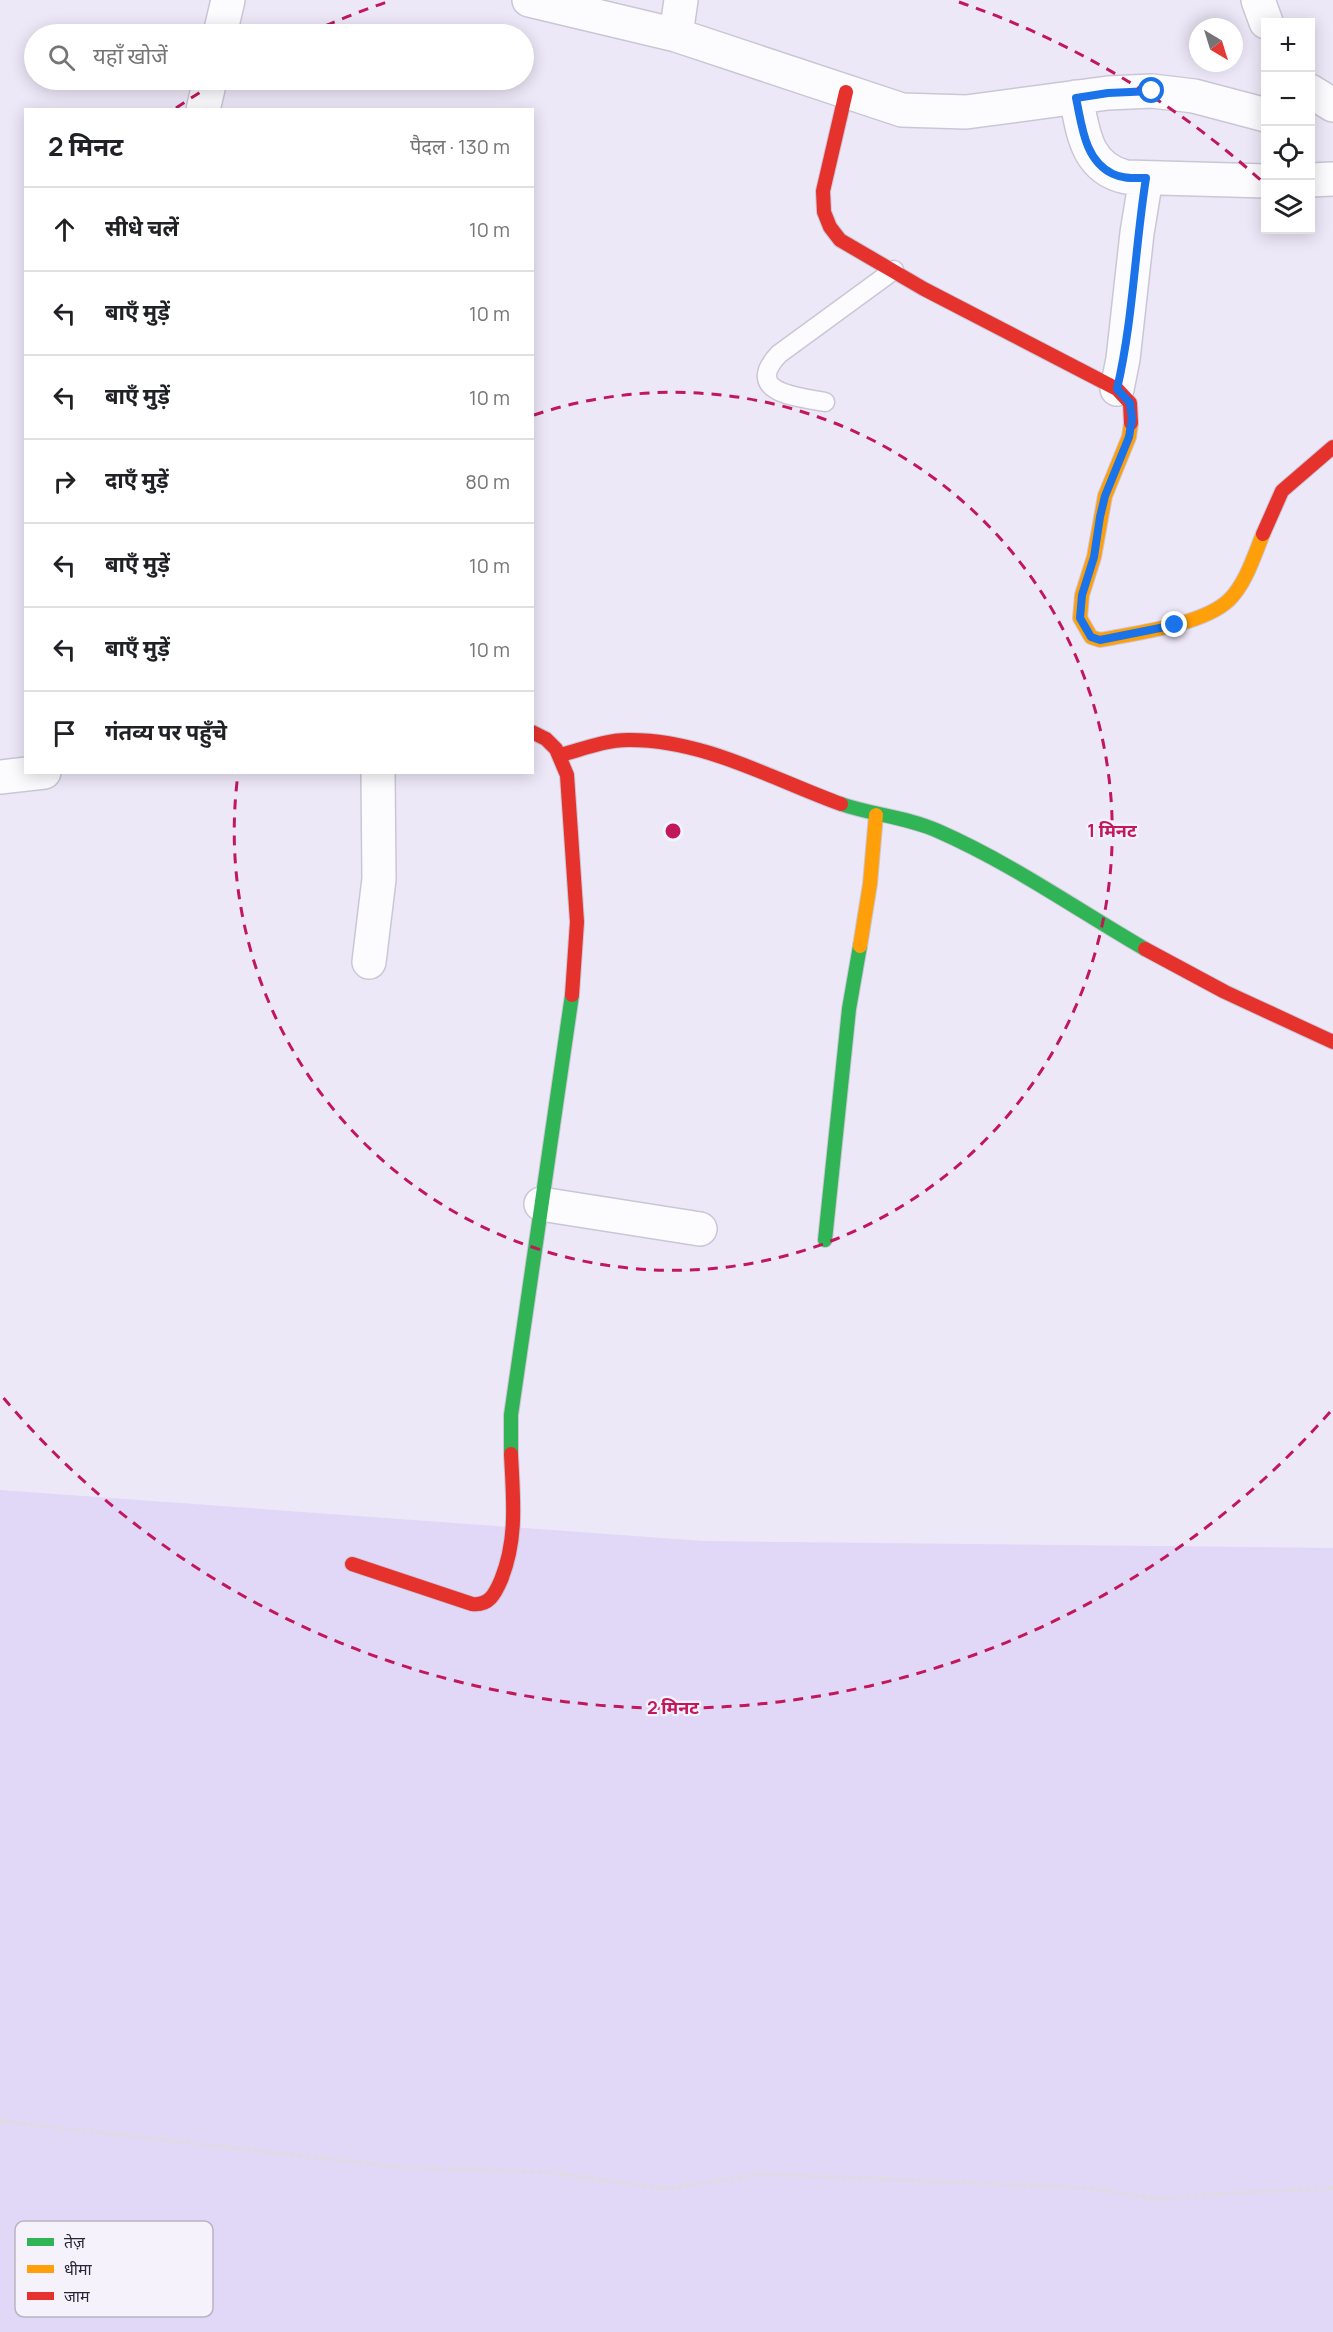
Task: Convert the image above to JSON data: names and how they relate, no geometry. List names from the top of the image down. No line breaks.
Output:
{"legend":["तेज़","धीमा","जाम"],"north":"bottom right","page":{"map_buttons":["+","−"],"search":"यहाँ खोजें","heading":["2 मिनट","पैदल · 130 m"],"list":[["सीधे चलें","10 m"],["बाएँ मुड़ें","10 m"],["बाएँ मुड़ें","10 m"],["दाएँ मुड़ें","80 m"],["बाएँ मुड़ें","10 m"],["बाएँ मुड़ें","10 m"],"गंतव्य पर पहुँचे"]},"rings":["1 मिनट","2 मिनट"]}
